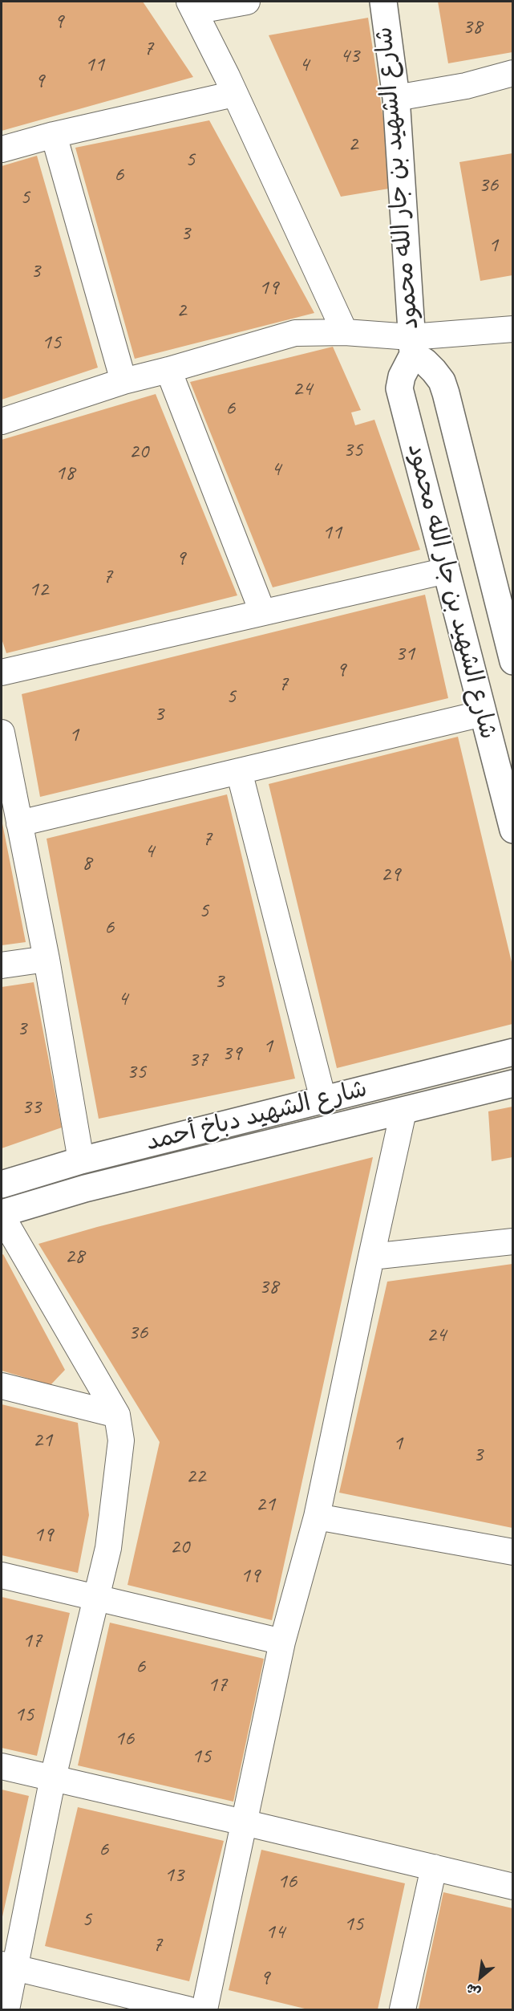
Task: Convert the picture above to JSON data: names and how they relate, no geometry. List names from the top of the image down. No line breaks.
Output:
{"streets":{"street":["شارع الشهيد بن جار الله محمود","شارع الشهيد دباخ أحمد"]},"house_numbers":["9","38","7","43","11","4","9","2","5","6","36","5","3","1","3","19","2","15","24","6","35","20","4","18","11","9","7","12","31","9","7","5","3","1","7","4","8","29","5","6","3","4","3","1","39","37","35","33","28","38","36","24","21","1","3","22","21","19","20","19","17","6","17","15","16","15","6","13","16","5","15","14","7","9"],"north":"bottom left"}
